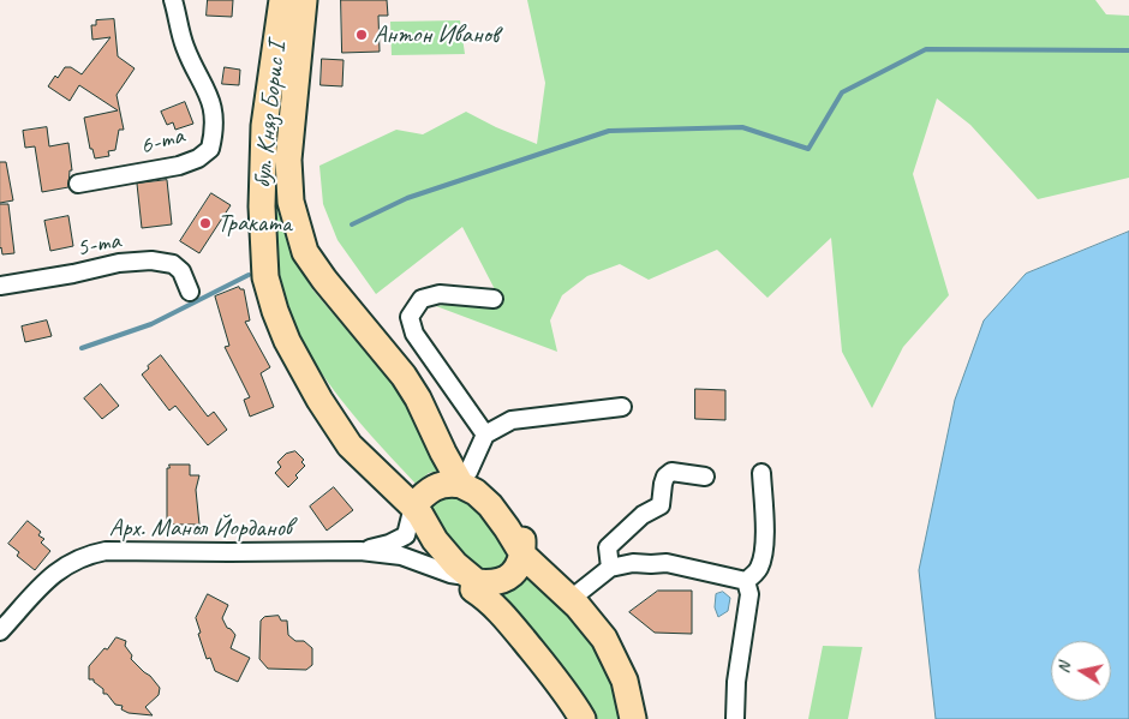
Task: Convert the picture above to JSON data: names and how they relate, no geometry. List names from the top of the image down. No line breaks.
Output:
{"streets":{"highway":["бул. Княз Борис I"],"street":["6-та","5-та","Арх. Манол Йорданов"]},"crossings":[["бул. Княз Борис I","Арх. Манол Йорданов"]],"places":["Антон Иванов","Траката"],"north":"left"}
